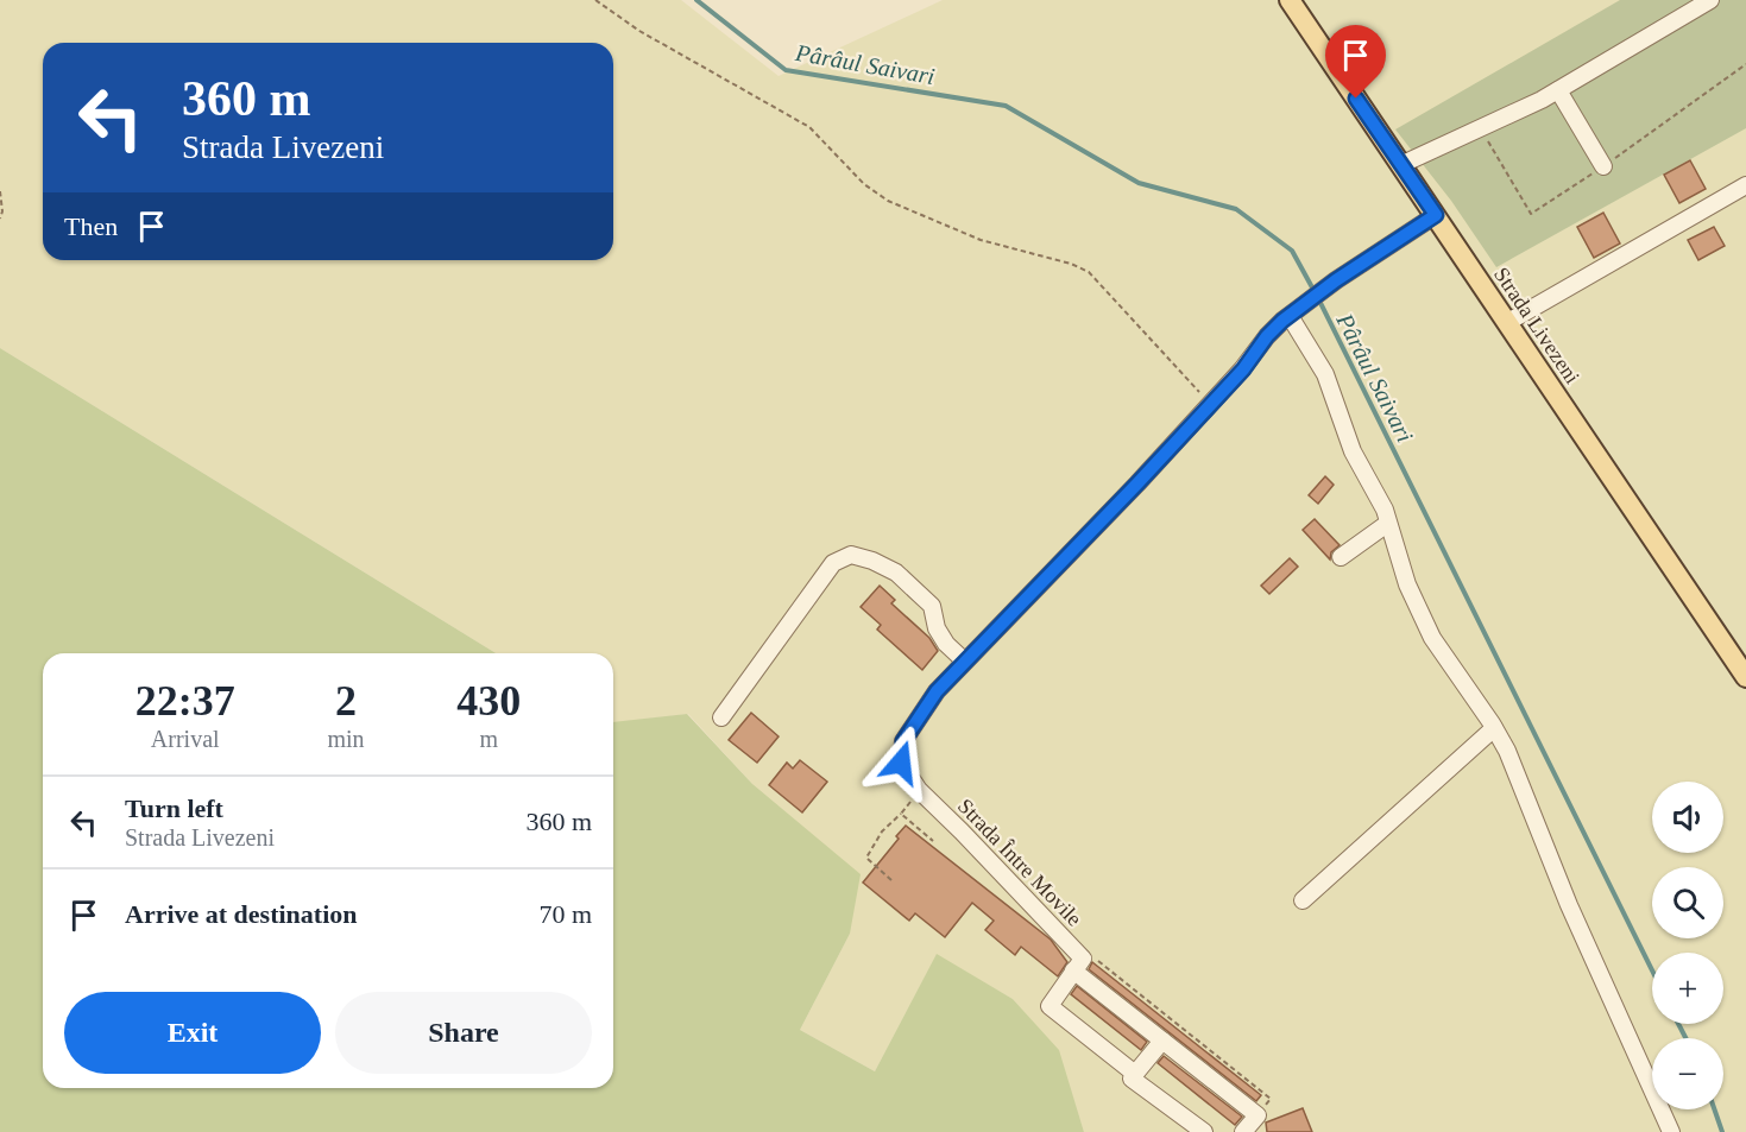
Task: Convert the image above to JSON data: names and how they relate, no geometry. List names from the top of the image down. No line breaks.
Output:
{"streets":{"main road":["Strada Livezeni"],"street":["Strada Între Movile"]},"crossings":[["Strada Livezeni","Strada Între Movile"]],"water":["Pârâul Saivari"],"page":{"turn":["360 m","Strada Livezeni"],"then":"Then","eta":["22:37","Arrival","2","min","430","m"],"list":[{"name":"Turn left","note":"Strada Livezeni","value":"360 m"},{"name":"Arrive at destination","value":"70 m"}],"map_buttons":["+","−"],"buttons":["Exit","Share"]}}
